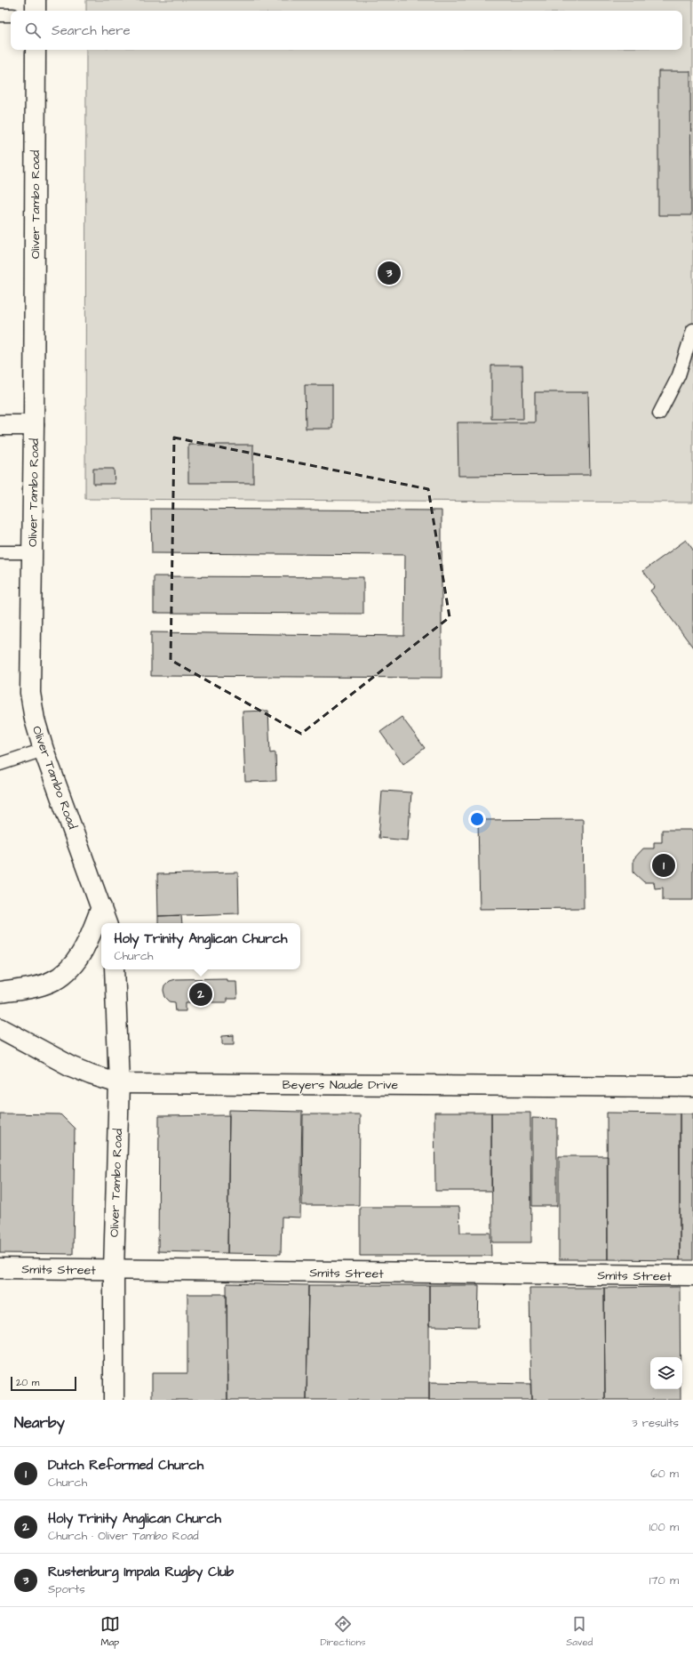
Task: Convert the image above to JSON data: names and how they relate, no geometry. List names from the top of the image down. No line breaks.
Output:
{"streets":{"main road":["Oliver Tambo Road","Beyers Naude Drive","Smits Street"]},"crossings":[["Oliver Tambo Road","Beyers Naude Drive"],["Oliver Tambo Road","Smits Street"]],"scale_bar":"20 m","page":{"search":"Search here","pins":["3","1","2"],"popup":["Holy Trinity Anglican Church","Church"],"scale":"20 m","heading":["Nearby","3 results"],"list":[{"mark":"1","name":"Dutch Reformed Church","note":"Church","value":"60 m"},{"mark":"2","name":"Holy Trinity Anglican Church","note":"Church · Oliver Tambo Road","value":"100 m"},{"mark":"3","name":"Rustenburg Impala Rugby Club","note":"Sports","value":"170 m"}],"nav":["Map","Directions","Saved"]}}
